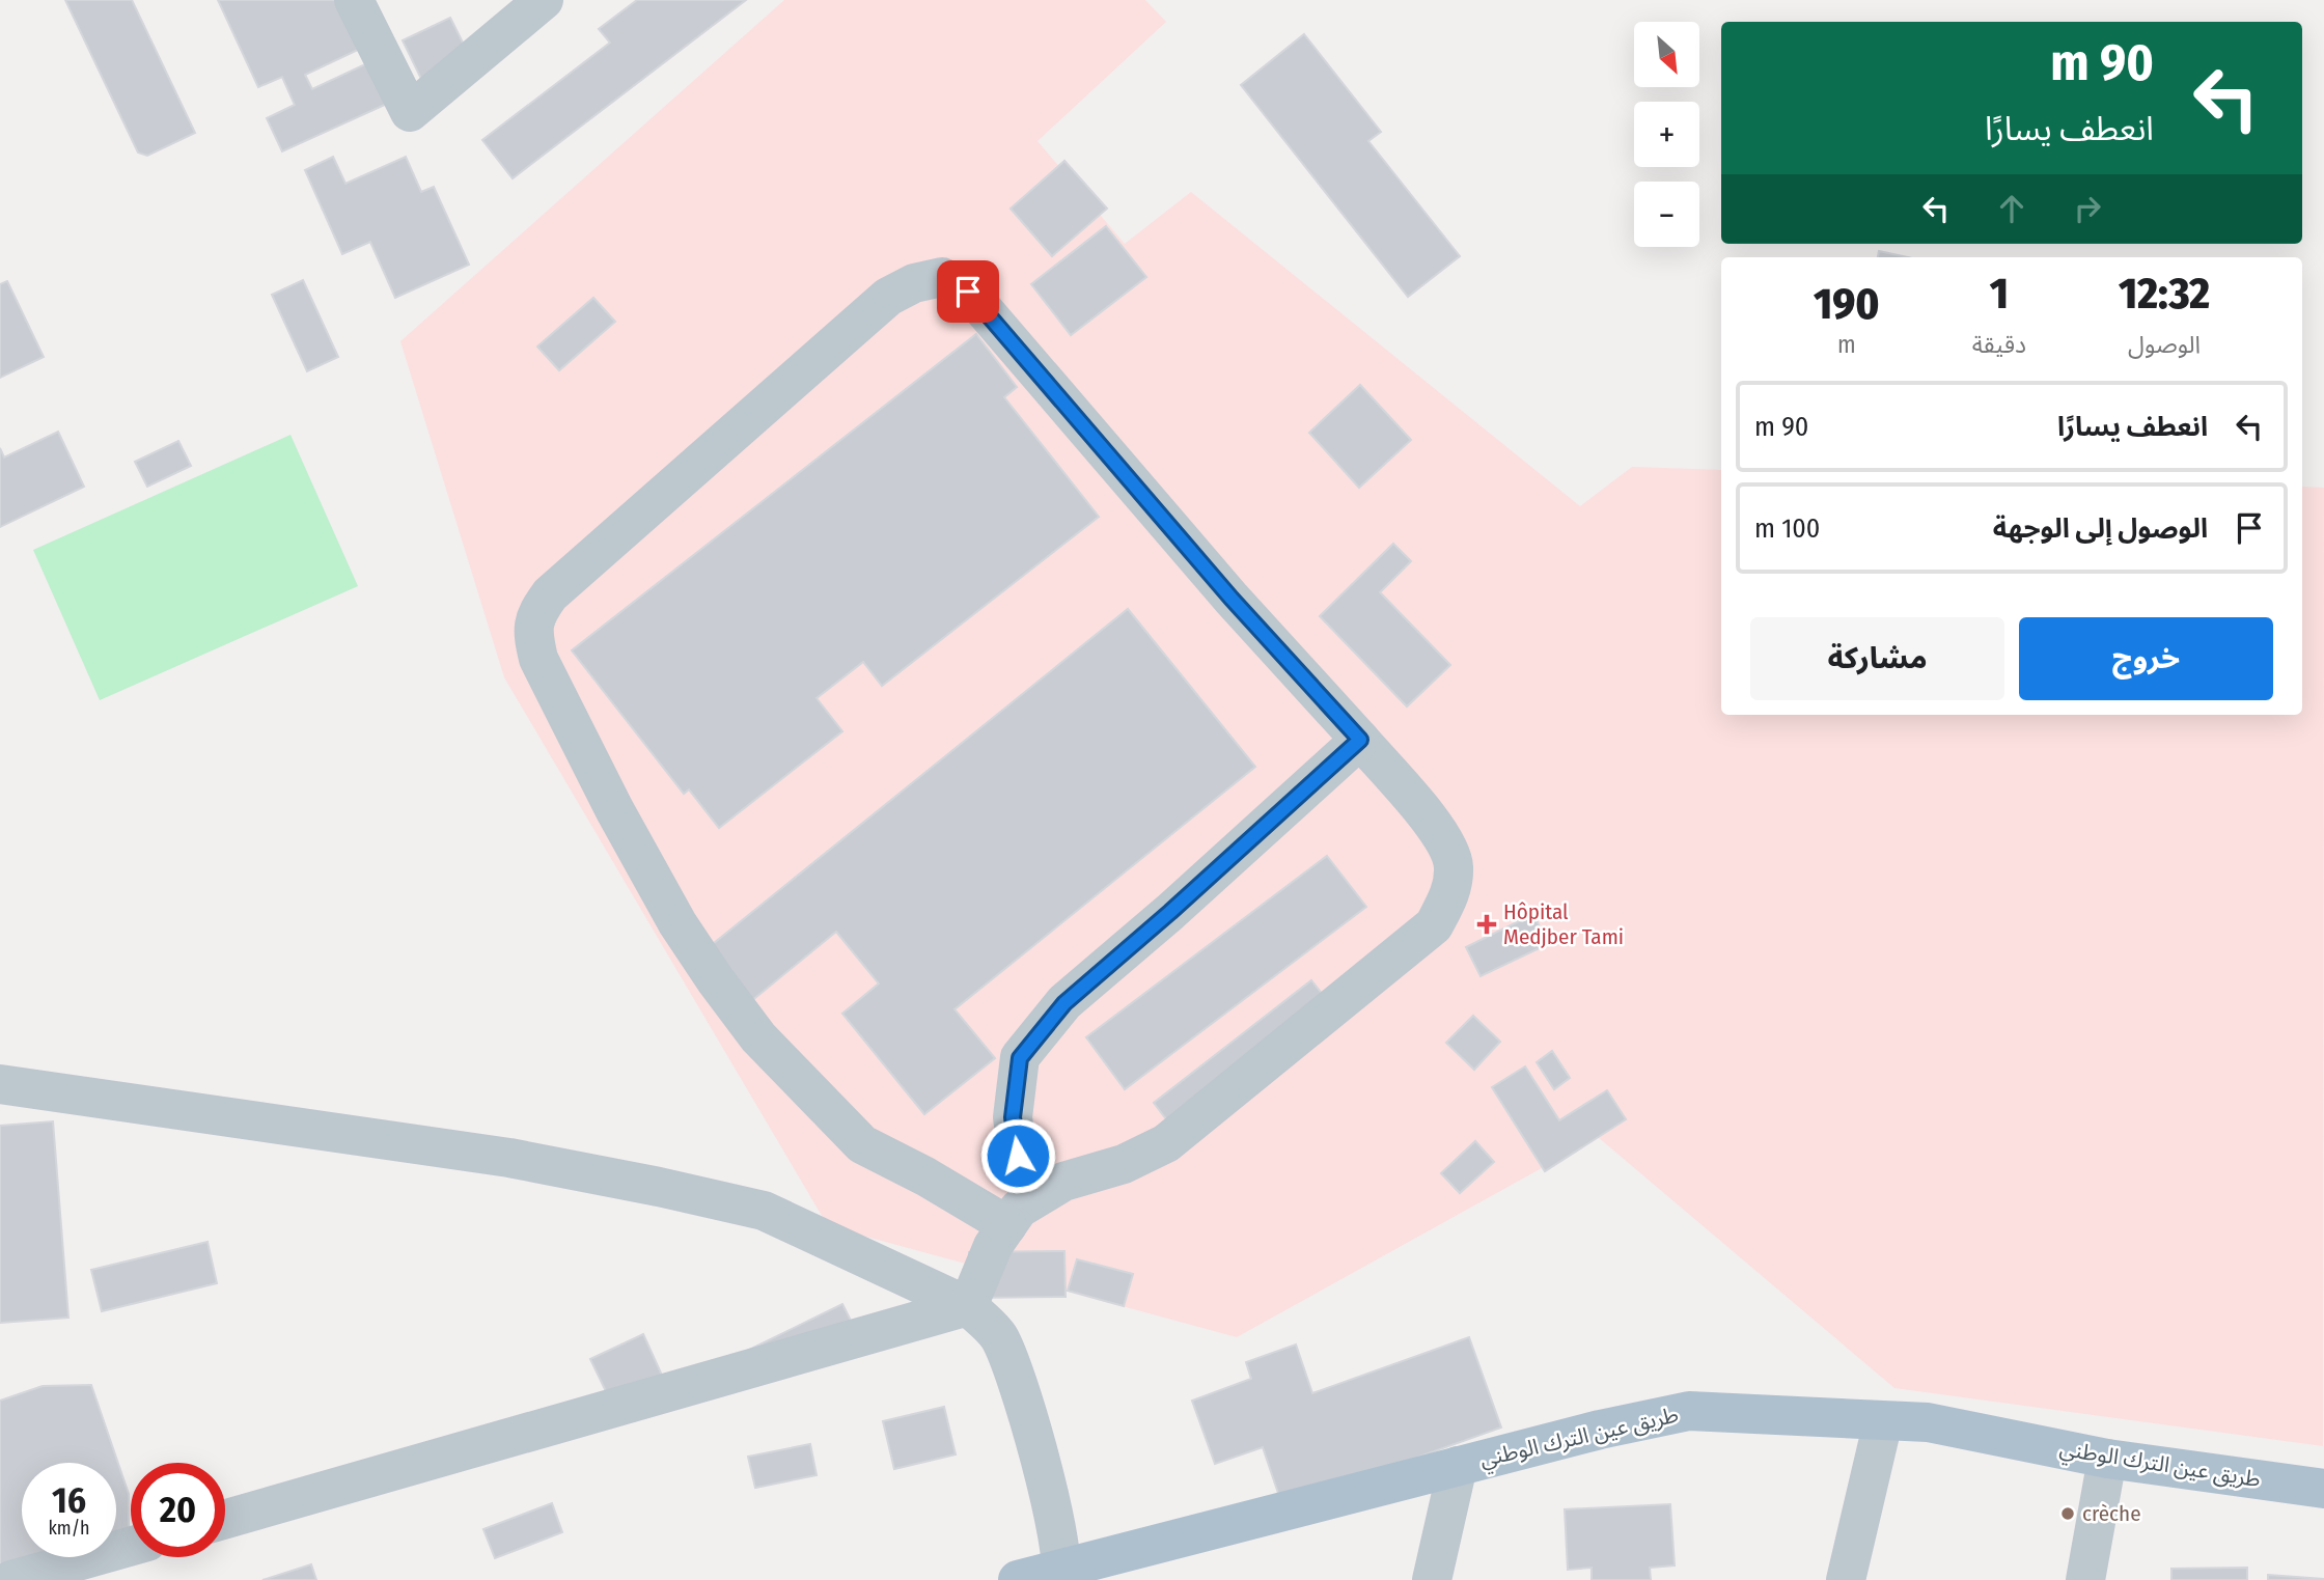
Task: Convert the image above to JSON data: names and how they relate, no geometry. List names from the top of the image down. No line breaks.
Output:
{"streets":{"main road":["طريق عين الترك الوطني"]},"places":{"health":["Hôpital Medjber Tami"],"other":["crèche"]},"north":"bottom right","page":{"map_buttons":["+","−"],"turn":["90 m","انعطف يسارًا"],"eta":["12:32","الوصول","1","دقيقة","190","m"],"list":[{"name":"انعطف يسارًا","value":"90 m"},{"name":"الوصول إلى الوجهة","value":"100 m"}],"buttons":["خروج","مشاركة"],"speed":"16 km/h","limit":"20"}}
